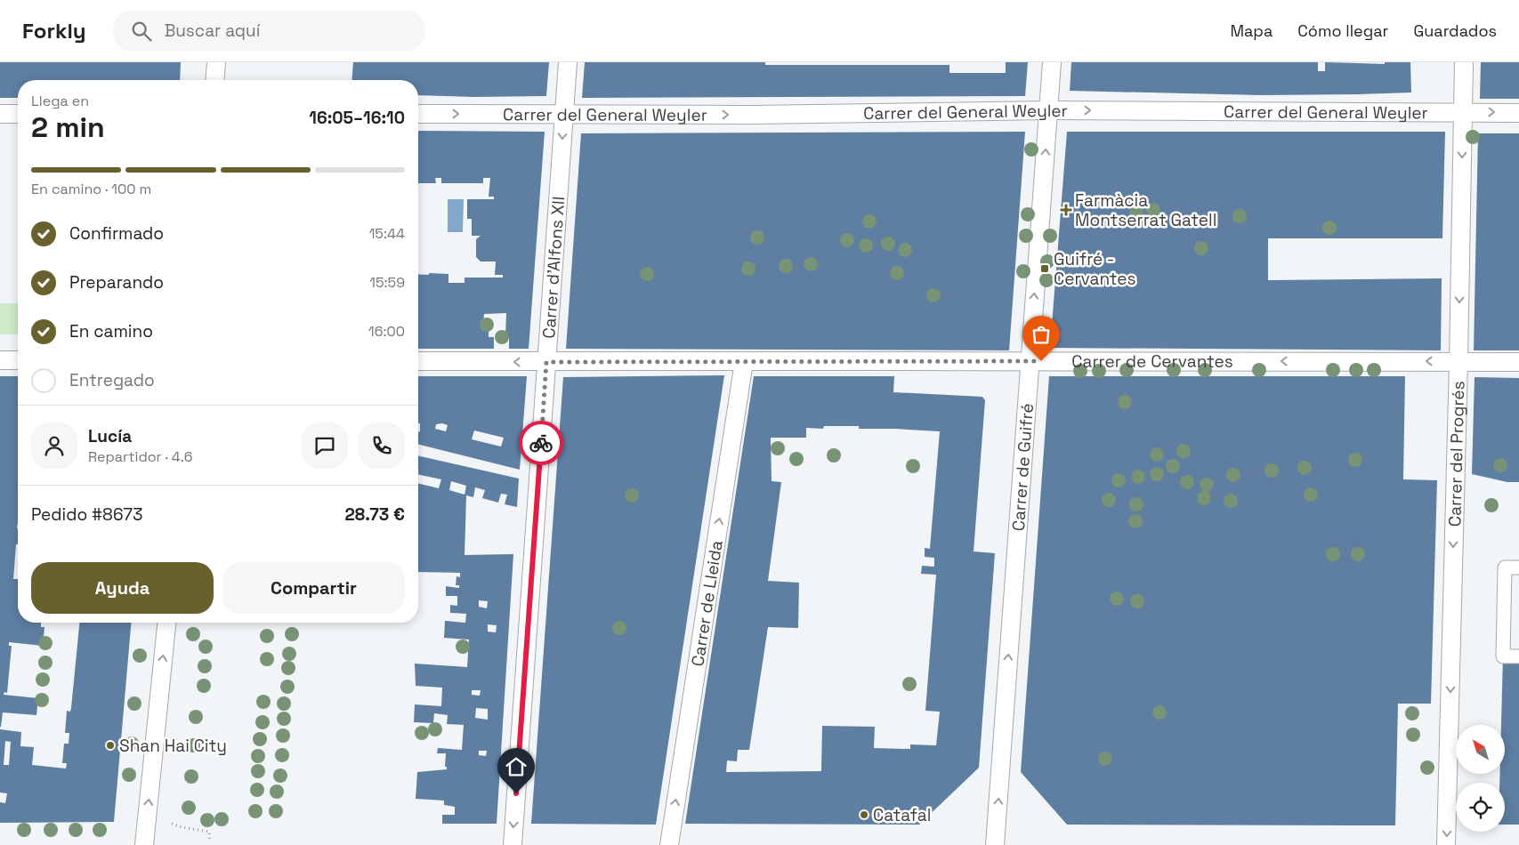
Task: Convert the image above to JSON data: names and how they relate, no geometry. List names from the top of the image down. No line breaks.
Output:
{"streets":{"street":["Carrer del General Weyler","Carrer d'Alfons XII","Carrer de Cervantes","Carrer del Progrés","Carrer de Guifré","Carrer de Lleida"]},"crossings":[["Carrer del General Weyler","Carrer d'Alfons XII"],["Carrer del General Weyler","Carrer del Progrés"],["Carrer del General Weyler","Carrer de Guifré"],["Carrer d'Alfons XII","Carrer de Cervantes"],["Carrer de Cervantes","Carrer del Progrés"],["Carrer de Cervantes","Carrer de Guifré"],["Carrer de Cervantes","Carrer de Lleida"]],"one_way":["Carrer del General Weyler","Carrer d'Alfons XII","Carrer de Cervantes","Carrer del Progrés","Carrer de Guifré","Carrer de Lleida"],"places":{"health":["Farmàcia Montserrat Gatell"],"transit":["Guifré - Cervantes"],"other":["Shan Hai City","Catafal"]},"north":"top left","page":{"header":"Forkly","search":"Buscar aquí","nav":["Mapa","Cómo llegar","Guardados"],"heading":["2 min","Llega en","16:05–16:10"],"panel":["Lucía","Repartidor · 4.6","Pedido #8673","28.73 €"],"bar":"En camino · 100 m","list":[["Confirmado","15:44"],["Preparando","15:59"],["En camino","16:00"],"Entregado"],"buttons":["Ayuda","Compartir"]}}
